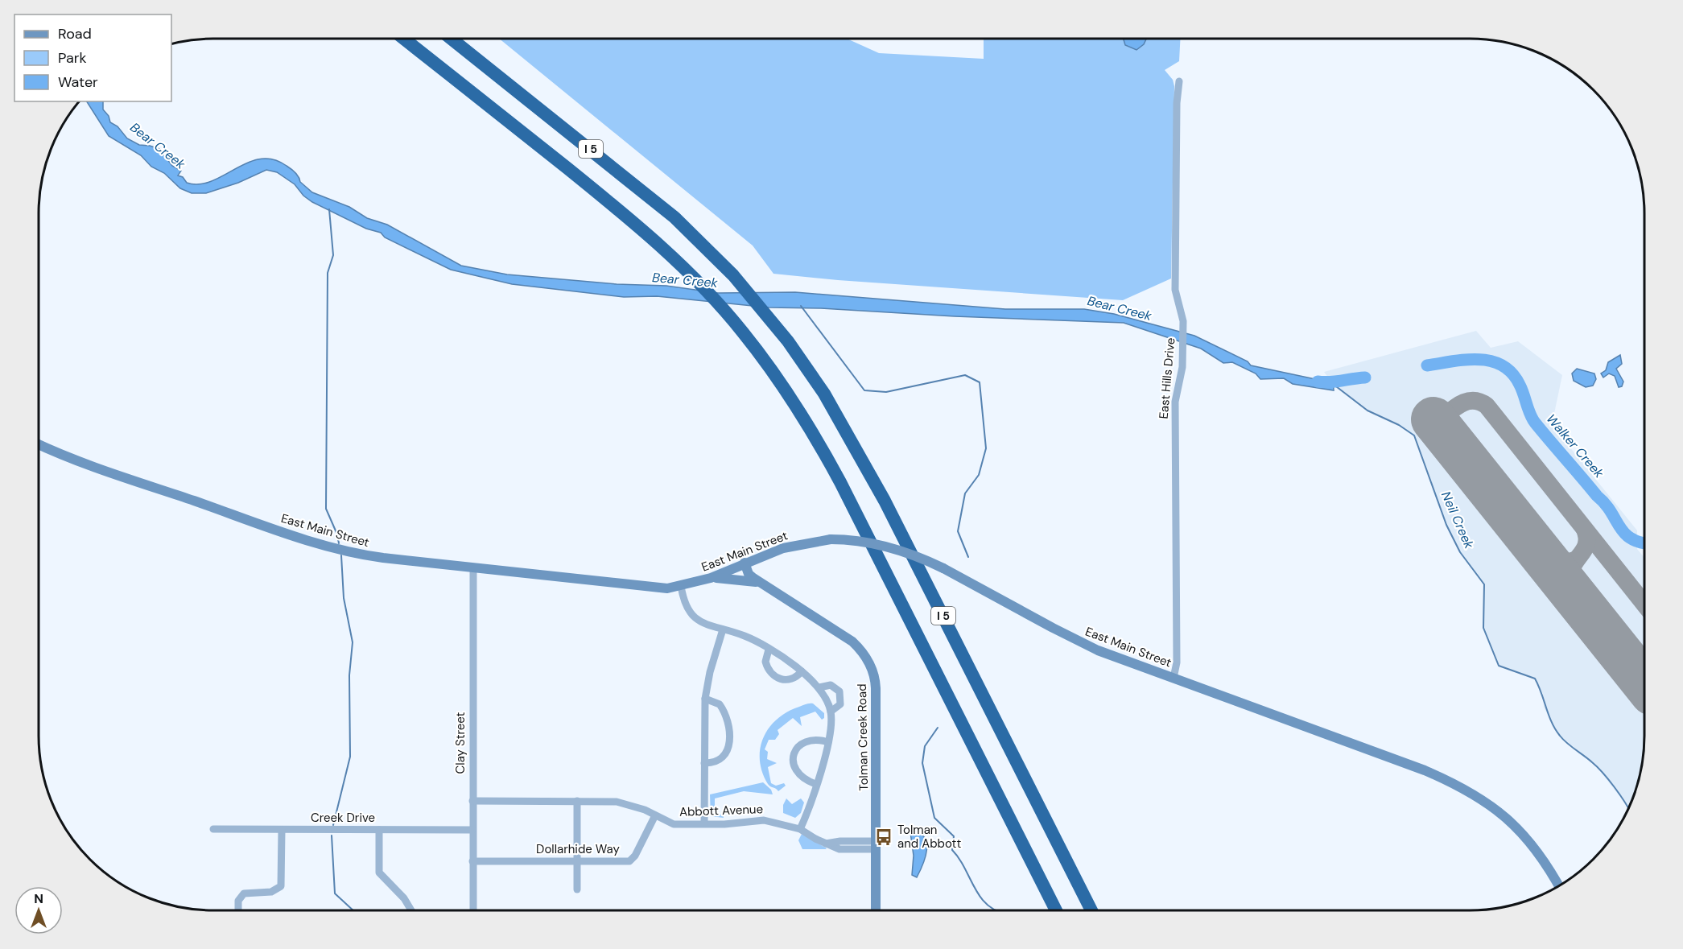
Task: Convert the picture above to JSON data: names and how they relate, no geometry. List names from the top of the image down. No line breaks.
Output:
{"streets":{"highway":["I 5"],"street":["East Hills Drive","East Main Street","Tolman Creek Road","Clay Street","Abbott Avenue","Creek Drive","Dollarhide Way"]},"crossings":[["East Hills Drive","East Main Street"],["East Main Street","Tolman Creek Road"],["East Main Street","Clay Street"],["Tolman Creek Road","Abbott Avenue"],["Clay Street","Abbott Avenue"],["Clay Street","Creek Drive"],["Clay Street","Dollarhide Way"],["Abbott Avenue","Dollarhide Way"]],"water":["Bear Creek","Walker Creek","Neil Creek"],"places":{"bus stop":["Tolman and Abbott"]},"legend":["Road","Park","Water"],"north":"top"}
